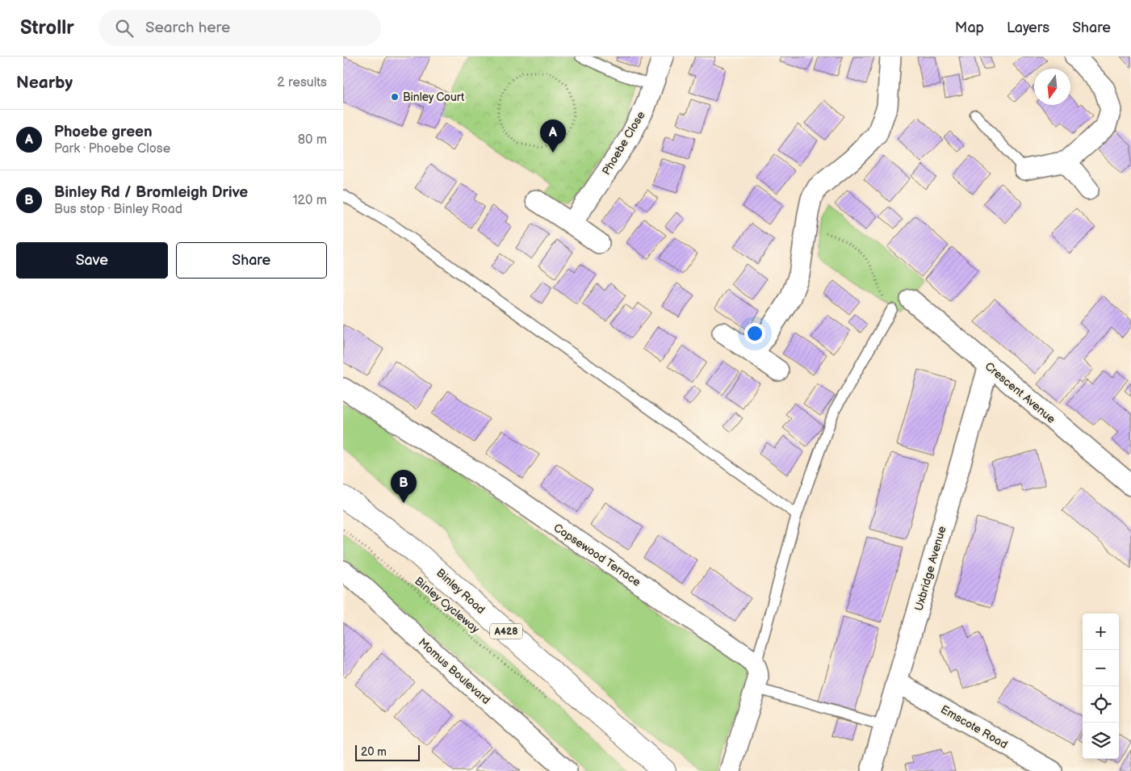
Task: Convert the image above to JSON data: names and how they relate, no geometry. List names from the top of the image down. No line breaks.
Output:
{"streets":{"main road":["Binley Road","A428"],"street":["Phoebe Close","Crescent Avenue","Copsewood Terrace","Uxbridge Avenue","Momus Boulevard","Emscote Road"],"path":["Binley Cycleway"]},"crossings":[["Crescent Avenue","Uxbridge Avenue"],["Uxbridge Avenue","Emscote Road"]],"places":["Binley Court"],"scale_bar":"20 m","north":"bottom","page":{"header":"Strollr","search":"Search here","nav":["Map","Layers","Share"],"heading":["Nearby","2 results"],"list":[{"mark":"A","name":"Phoebe green","note":"Park · Phoebe Close","value":"80 m"},{"mark":"B","name":"Binley Rd / Bromleigh Drive","note":"Bus stop · Binley Road","value":"120 m"}],"pins":["A","B"],"buttons":["Save","Share"],"map_buttons":["+","−"],"scale":"20 m"}}
